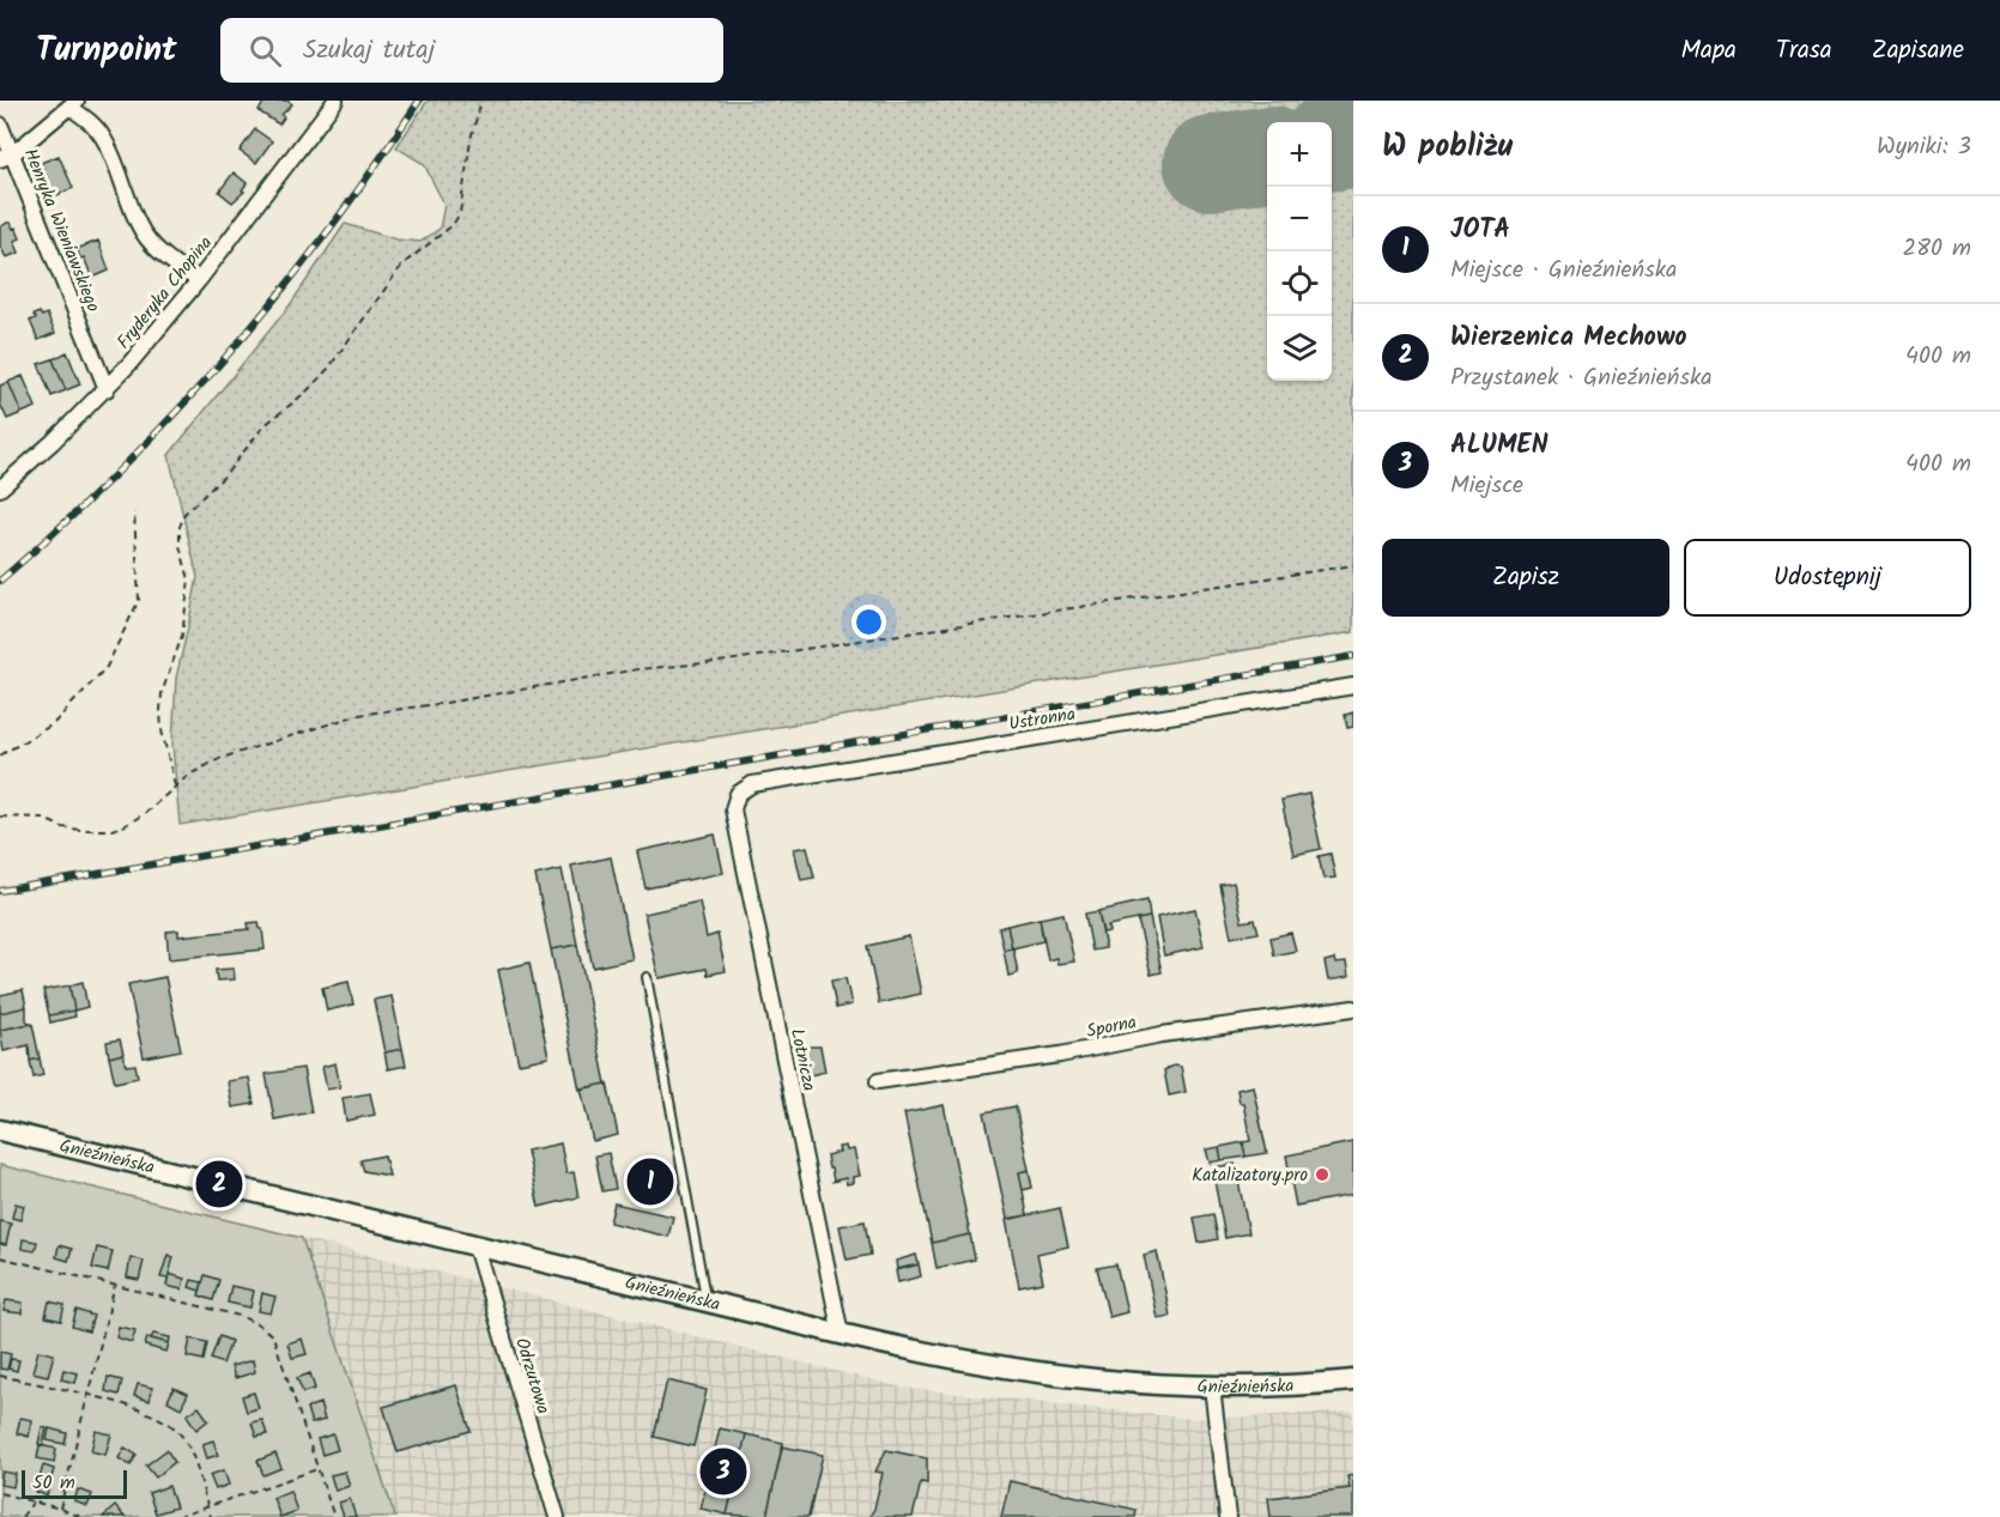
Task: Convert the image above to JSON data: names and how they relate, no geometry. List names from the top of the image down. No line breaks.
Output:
{"streets":{"main road":["Gnieźnieńska"],"street":["Henryka Wieniawskiego","Fryderyka Chopina","Ustronna","Sporna","Lotnicza","Odrzutowa"]},"crossings":[["Henryka Wieniawskiego","Fryderyka Chopina"],["Ustronna","Lotnicza"],["Lotnicza","Gnieźnieńska"],["Gnieźnieńska","Odrzutowa"]],"places":["Katalizatory.pro"],"scale_bar":"50 m","page":{"header":"Turnpoint","search":"Szukaj tutaj","nav":["Mapa","Trasa","Zapisane"],"heading":["W pobliżu","Wyniki: 3"],"map_buttons":["+","−"],"list":[{"mark":"1","name":"JOTA","note":"Miejsce · Gnieźnieńska","value":"280 m"},{"mark":"2","name":"Wierzenica Mechowo","note":"Przystanek · Gnieźnieńska","value":"400 m"},{"mark":"3","name":"ALUMEN","note":"Miejsce","value":"400 m"}],"buttons":["Zapisz","Udostępnij"],"pins":["1","2","3"],"scale":"50 m"}}
